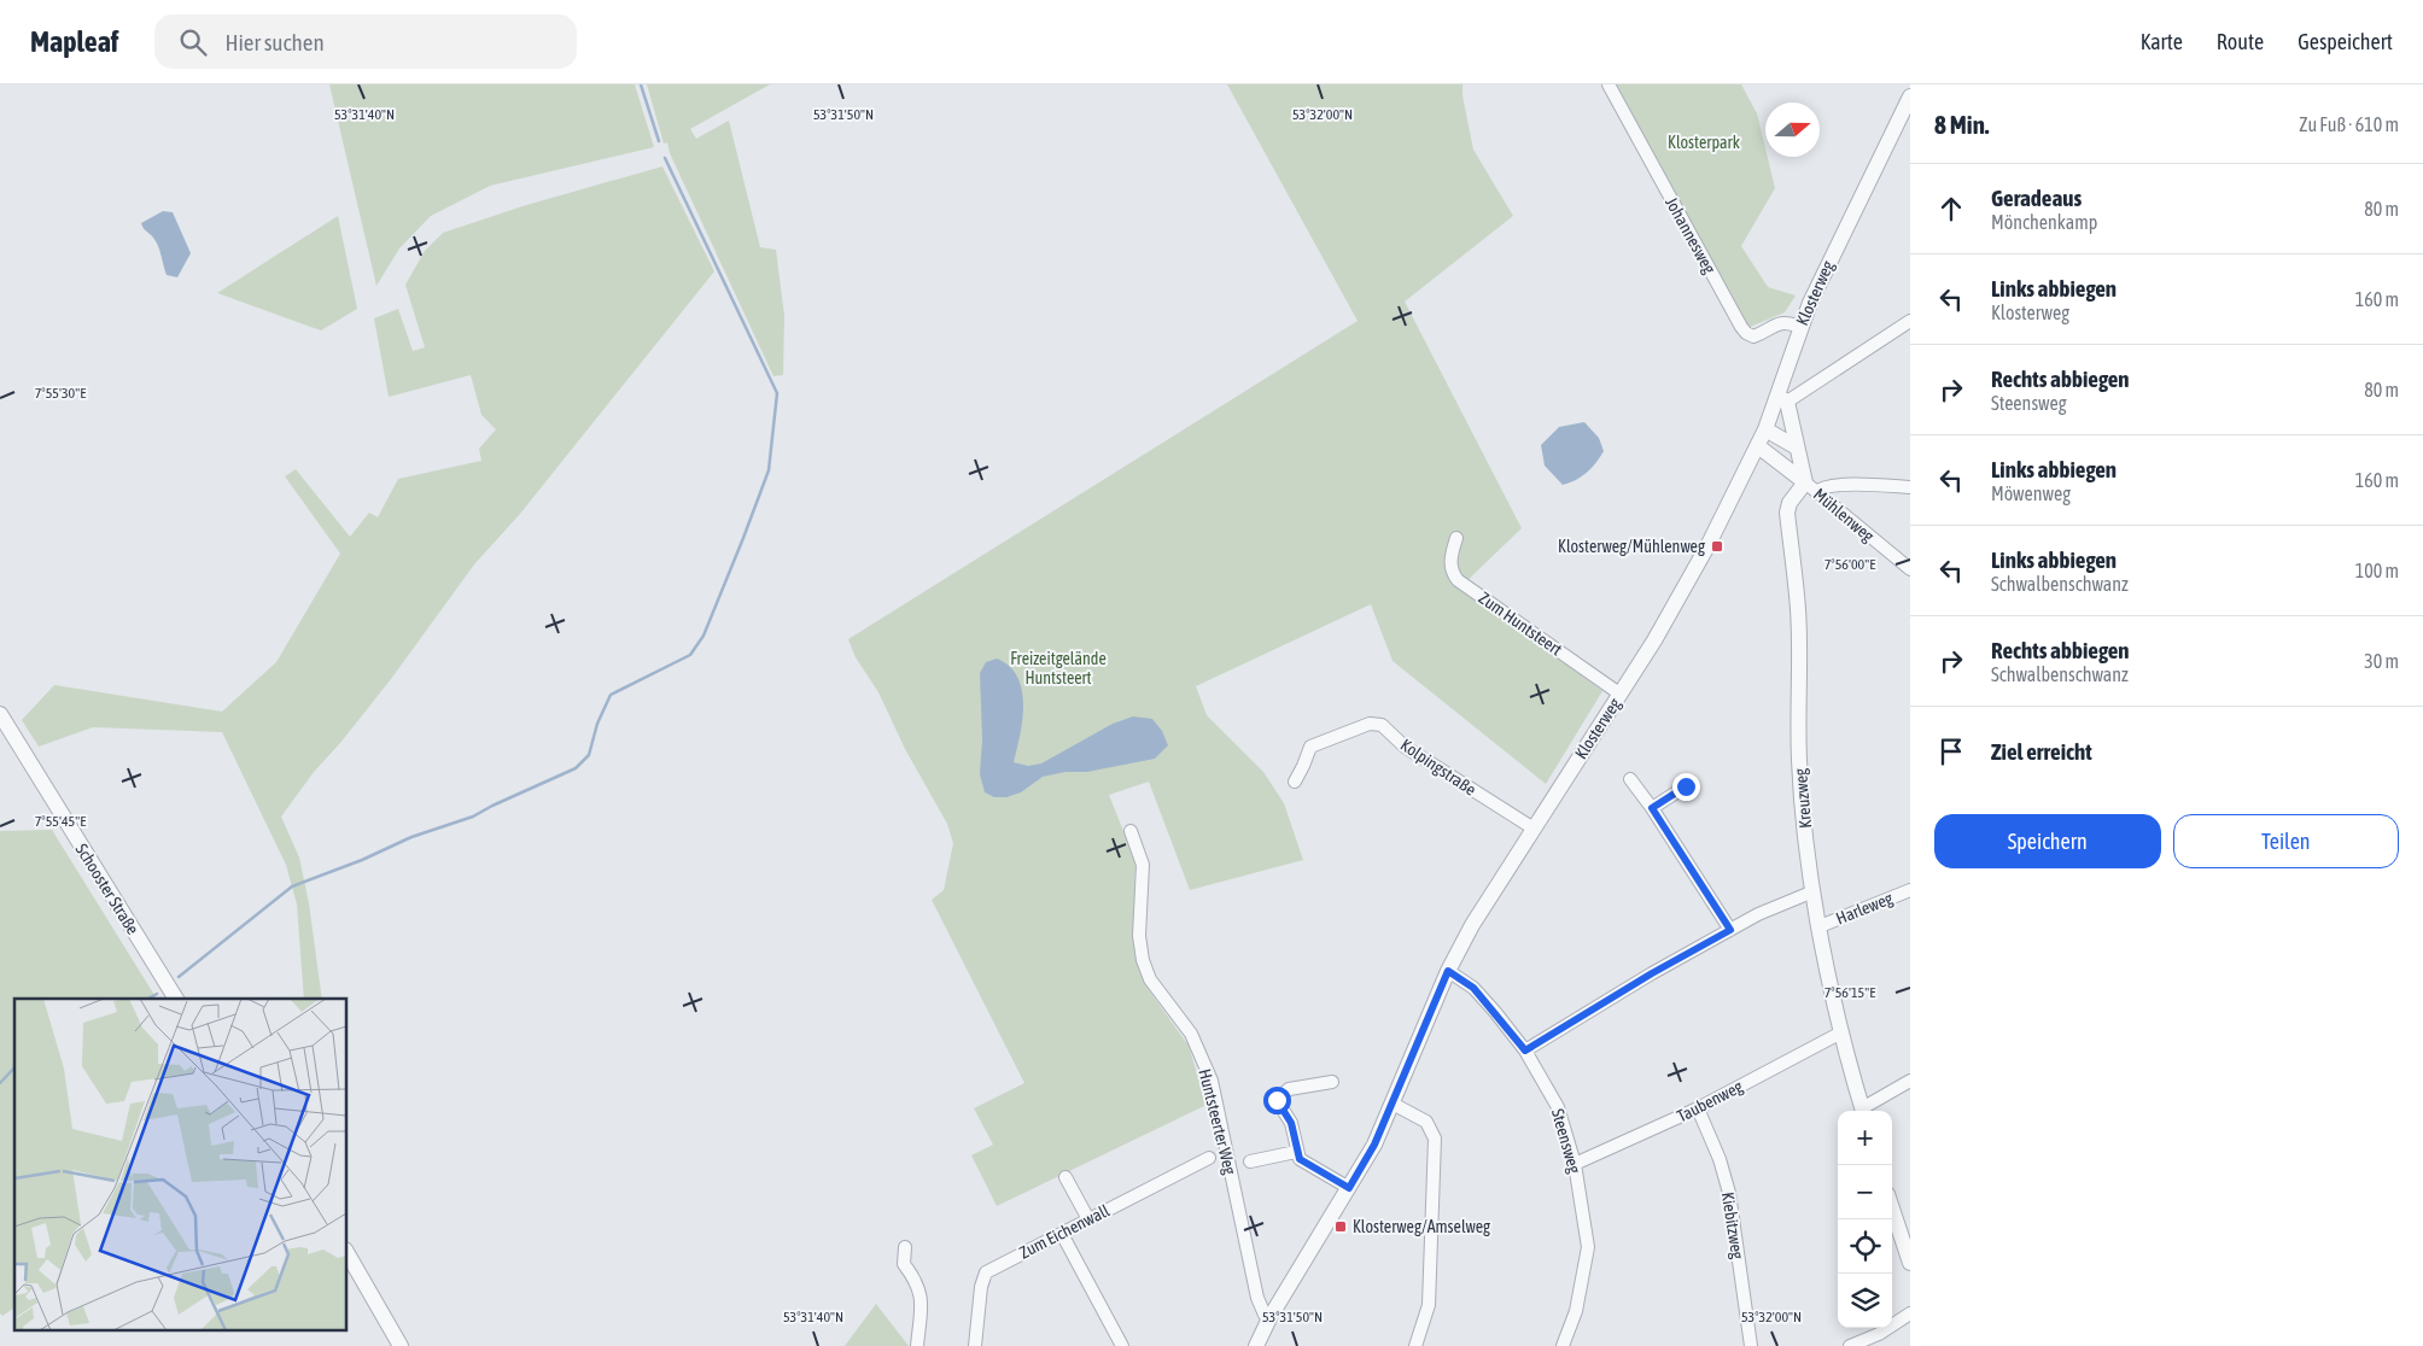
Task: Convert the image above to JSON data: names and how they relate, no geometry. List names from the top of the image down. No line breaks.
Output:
{"streets":{"street":["Johannesweg","Klosterweg","Mühlenweg","Zum Huntsteert","Kolpingstraße","Kreuzweg","Schooster Straße","Harleweg","Taubenweg","Huntsteerter Weg","Steensweg","Kiebitzweg","Zum Eichenwall"]},"crossings":[["Johannesweg","Klosterweg"],["Klosterweg","Mühlenweg"],["Klosterweg","Zum Huntsteert"],["Klosterweg","Kolpingstraße"],["Klosterweg","Huntsteerter Weg"],["Klosterweg","Steensweg"],["Mühlenweg","Kreuzweg"],["Kreuzweg","Harleweg"],["Kreuzweg","Taubenweg"],["Taubenweg","Steensweg"],["Taubenweg","Kiebitzweg"]],"parks":["Klosterpark","Freizeitgelände Huntsteert"],"places":{"transit":["Klosterweg/Mühlenweg","Klosterweg/Amselweg"]},"north":"right","page":{"header":"Mapleaf","search":"Hier suchen","nav":["Karte","Route","Gespeichert"],"heading":["8 Min.","Zu Fuß · 610 m"],"list":[["Geradeaus","Mönchenkamp","80 m"],["Links abbiegen","Klosterweg","160 m"],["Rechts abbiegen","Steensweg","80 m"],["Links abbiegen","Möwenweg","160 m"],["Links abbiegen","Schwalbenschwanz","100 m"],["Rechts abbiegen","Schwalbenschwanz","30 m"],"Ziel erreicht"],"buttons":["Speichern","Teilen"],"map_buttons":["+","−"]},"coordinates":["53°31'40\"N","53°31'50\"N","53°32'00\"N","7°55'30\"E","7°56'00\"E","7°55'45\"E","7°56'15\"E"]}
